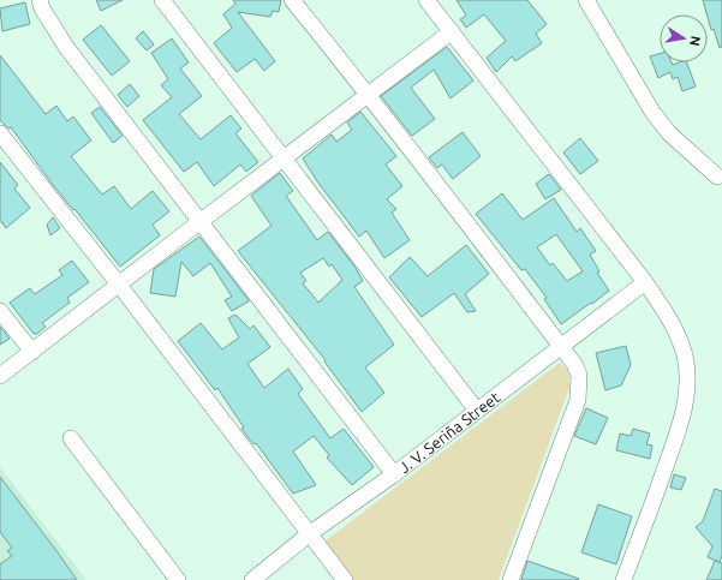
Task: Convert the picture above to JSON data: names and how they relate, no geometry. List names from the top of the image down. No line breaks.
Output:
{"streets":{"street":["J. V. Seriña Street"]},"north":"right"}
